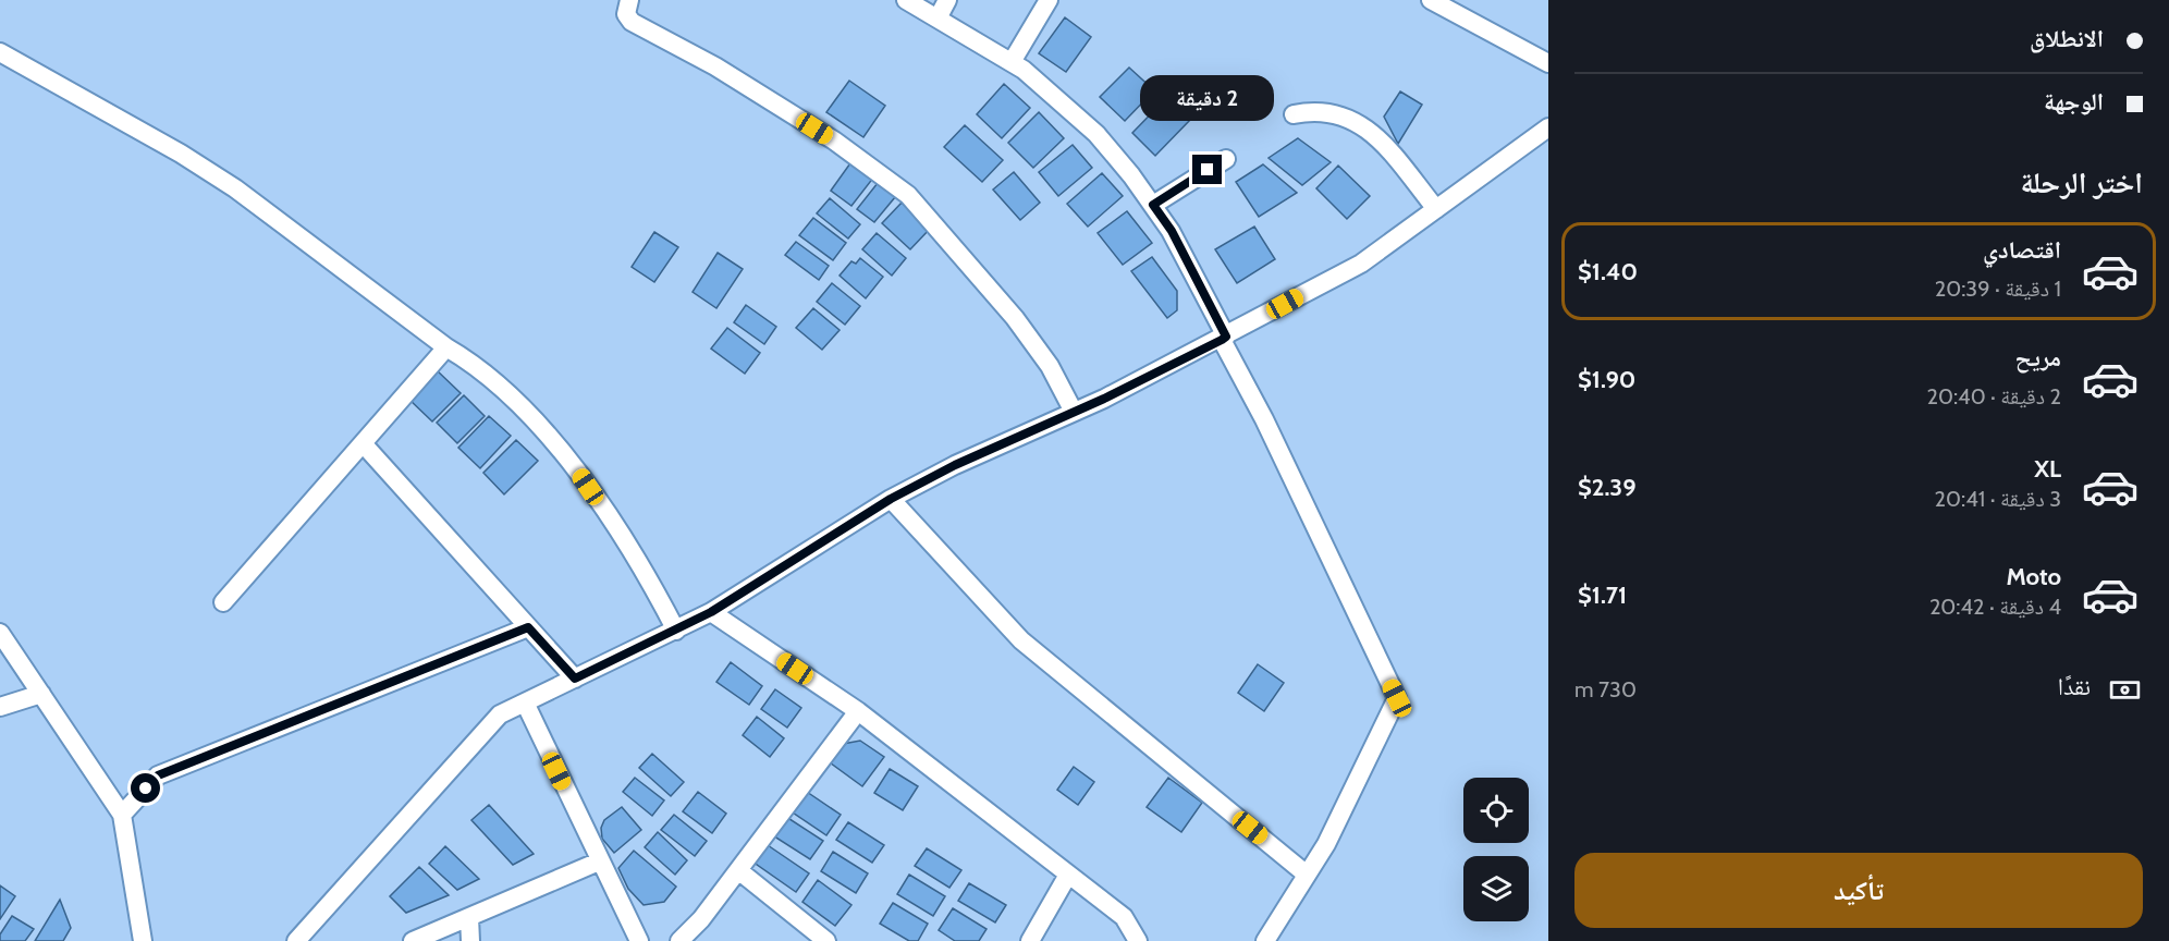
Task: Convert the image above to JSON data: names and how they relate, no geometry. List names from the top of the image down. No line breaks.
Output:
{"page":{"banner":["الانطلاق","الوجهة"],"bubble":"2 دقيقة","heading":"اختر الرحلة","list":[{"name":"اقتصادي","note":"1 دقيقة · 20:39","value":"$1.40"},{"name":"مريح","note":"2 دقيقة · 20:40","value":"$1.90"},{"name":"XL","note":"3 دقيقة · 20:41","value":"$2.39"},{"name":"Moto","note":"4 دقيقة · 20:42","value":"$1.71"}],"pay":["نقدًا","730 m"],"buttons":"تأكيد"}}
